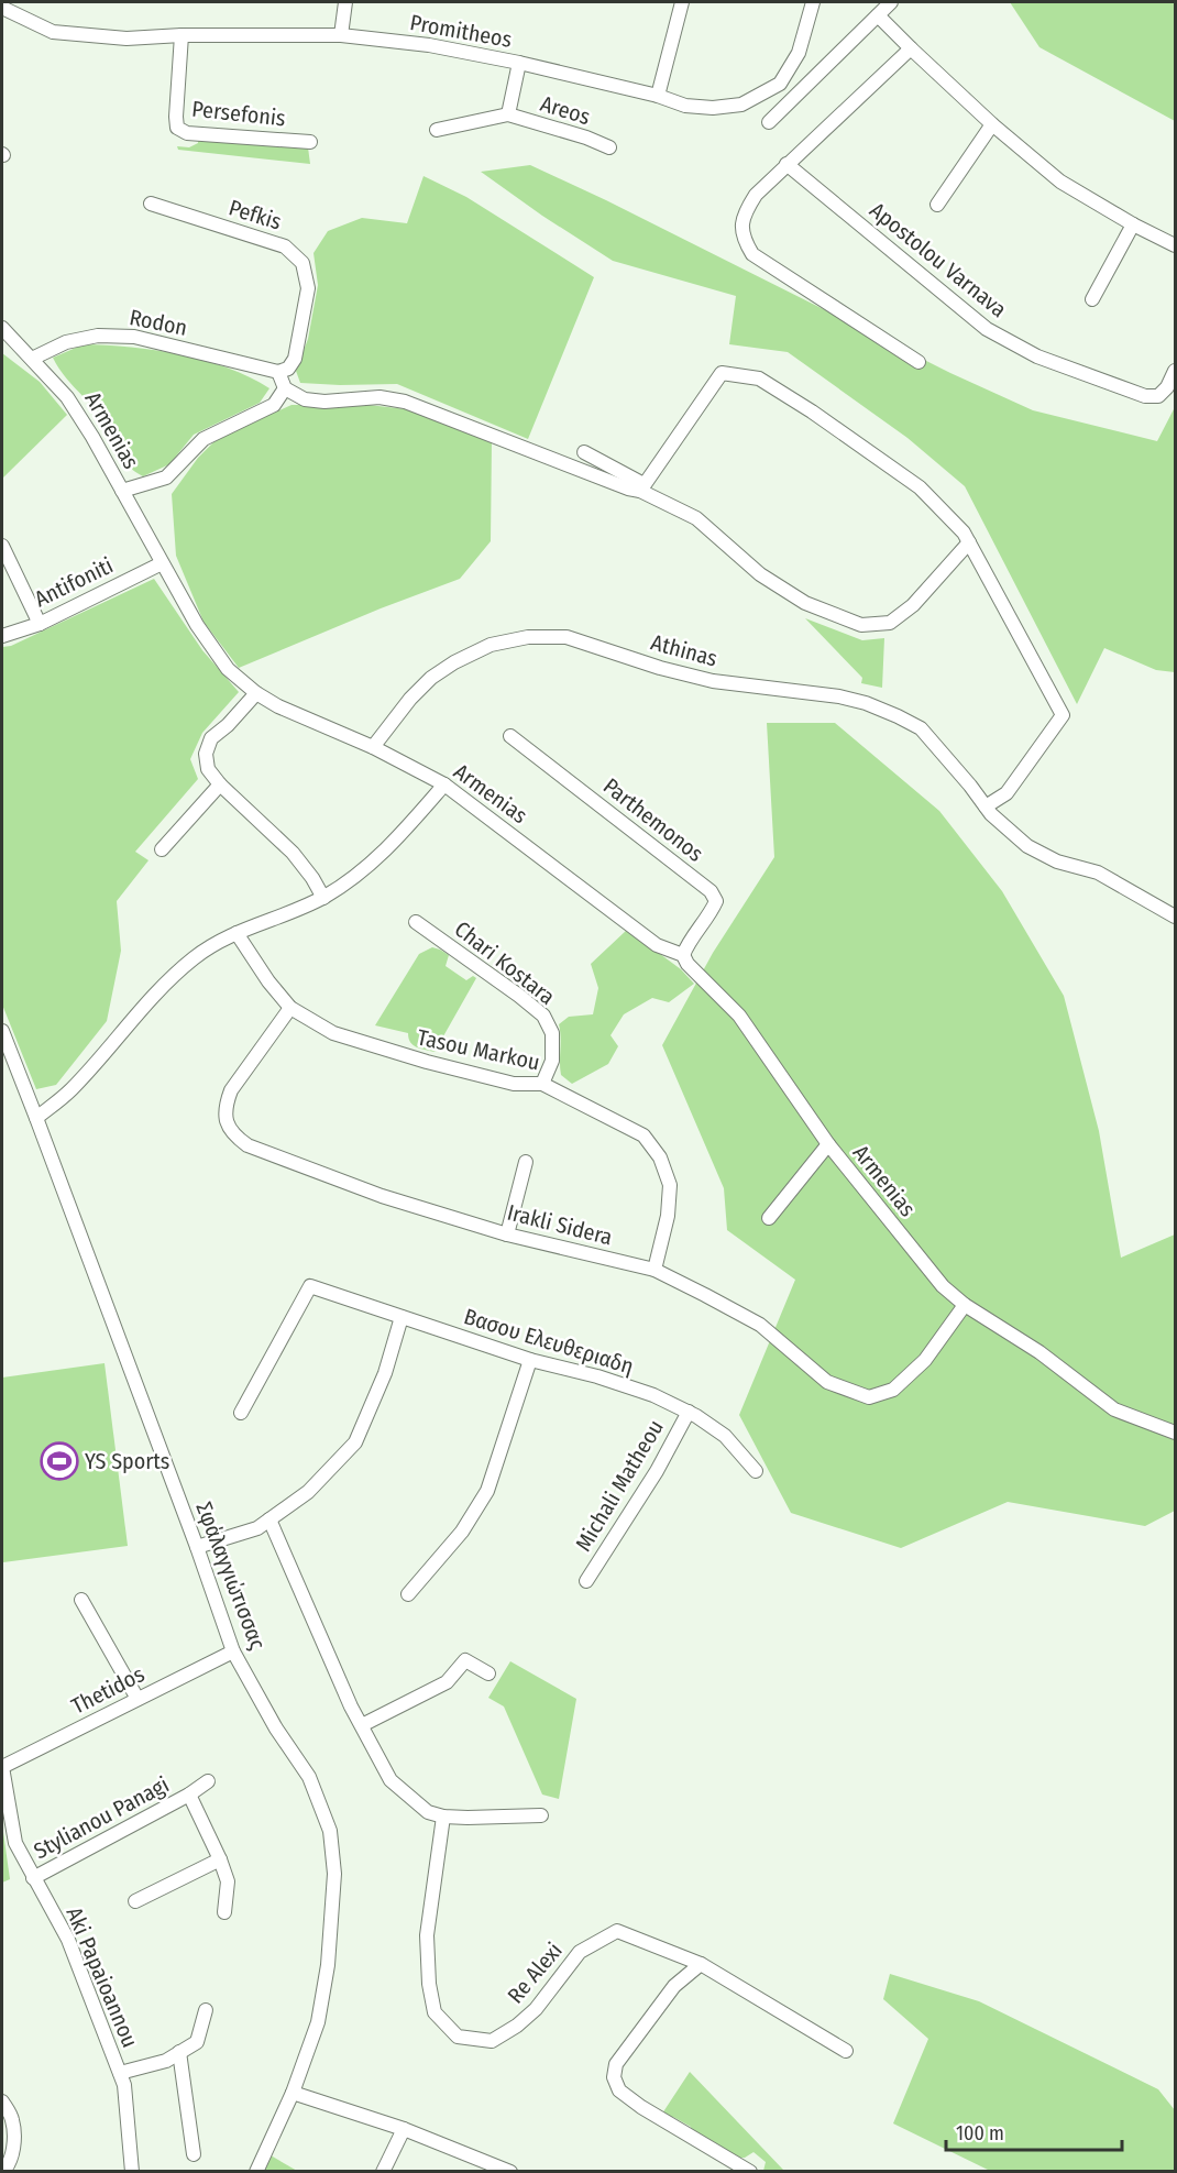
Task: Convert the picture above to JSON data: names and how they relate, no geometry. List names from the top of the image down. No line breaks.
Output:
{"streets":{"street":["Promitheos","Areos","Persefonis","Pefkis","Apostolou Varnava","Rodon","Armenias","Antifoniti","Athinas","Parthemonos","Chari Kostara","Tasou Markou","Irakli Sidera","Βασου Ελευθεριαδη","Michali Matheou","Σφάλαγγιώτισσας","Thetidos","Stylianou Panagi","Re Alexi","Aki Papaioannou"]},"crossings":[["Promitheos","Areos"],["Promitheos","Persefonis"],["Pefkis","Rodon"],["Rodon","Armenias"],["Armenias","Antifoniti"],["Armenias","Athinas"],["Armenias","Parthemonos"],["Armenias","Irakli Sidera"],["Chari Kostara","Tasou Markou"],["Tasou Markou","Irakli Sidera"],["Βασου Ελευθεριαδη","Michali Matheou"],["Σφάλαγγιώτισσας","Thetidos"],["Thetidos","Aki Papaioannou"],["Stylianou Panagi","Aki Papaioannou"]],"places":{"sports":["YS Sports"]},"scale_bar":"100 m"}
